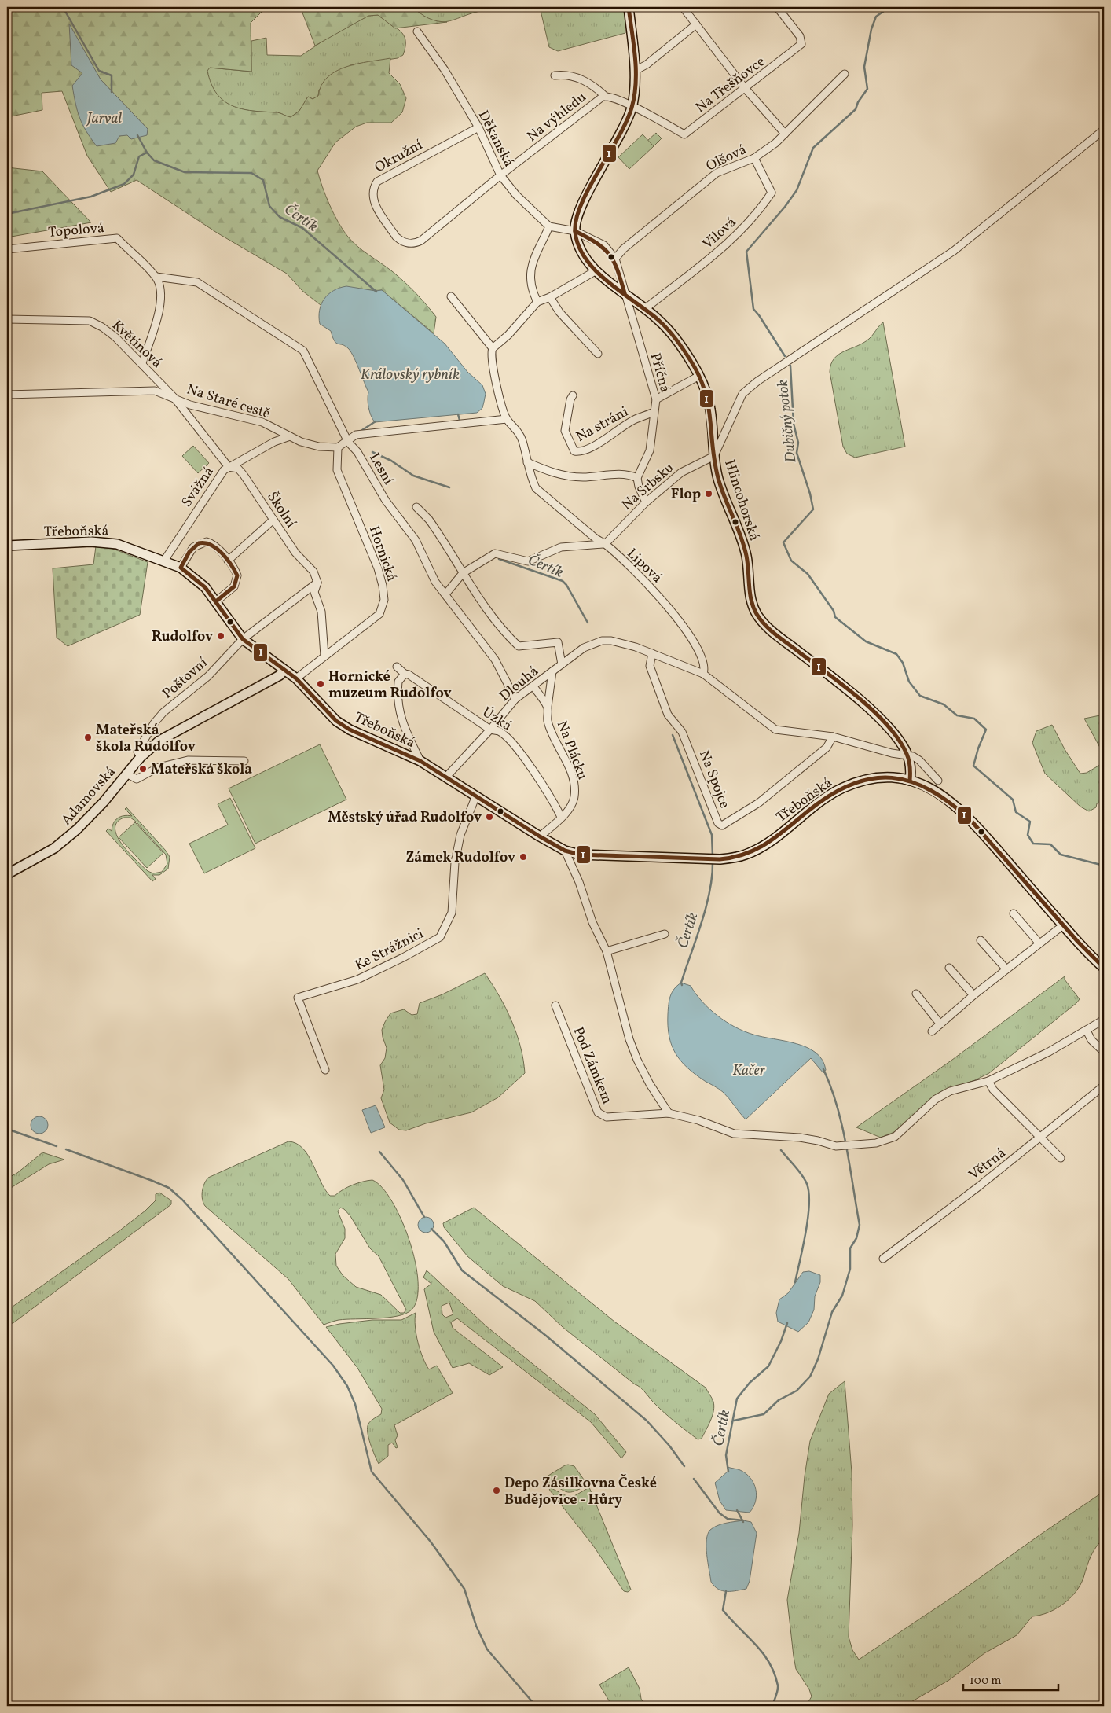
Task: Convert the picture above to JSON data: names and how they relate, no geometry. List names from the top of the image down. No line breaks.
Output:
{"streets":{"main road":["Hlincohorská","Třeboňská","Adamovská"],"street":["Na Třešňovce","Na výhledu","Děkanská","Okružní","Olšová","Topolová","Vilová","Květinová","Příčná","Na Staré cestě","Na stráni","Lesní","Na Srbsku","Svážná","Školní","Hornická","Lipová","Poštovní","Dlouhá","Úzká","Na Plácku","Na Spojce","Ke Strážnici","Pod Zámkem","Větrná"]},"crossings":[["Na Třešňovce","Na výhledu"],["Na výhledu","Děkanská"],["Na výhledu","Okružní"],["Děkanská","Okružní"],["Olšová","Vilová"],["Topolová","Lesní"],["Vilová","Hlincohorská"],["Květinová","Na Staré cestě"],["Květinová","Školní"],["Příčná","Na stráni"],["Příčná","Hlincohorská"],["Na Staré cestě","Svážná"],["Na Staré cestě","Školní"],["Na Staré cestě","Hornická"],["Lesní","Dlouhá"],["Na Srbsku","Hlincohorská"],["Na Srbsku","Lipová"],["Svážná","Školní"],["Svážná","Třeboňská"],["Hlincohorská","Třeboňská"],["Školní","Hornická"],["Školní","Poštovní"],["Třeboňská","Hornická"],["Třeboňská","Poštovní"],["Třeboňská","Dlouhá"],["Třeboňská","Úzká"],["Třeboňská","Na Plácku"],["Třeboňská","Adamovská"],["Třeboňská","Ke Strážnici"],["Lipová","Dlouhá"],["Poštovní","Adamovská"],["Dlouhá","Úzká"],["Dlouhá","Na Plácku"],["Dlouhá","Na Spojce"],["Úzká","Na Plácku"]],"water":["Jarval","Čertík","Královský rybník","Dubičný potok","Kačer"],"places":["Flop","Rudolfov","Hornické muzeum Rudolfov","Mateřská škola Rudolfov","Mateřská škola","Městský úřad Rudolfov","Zámek Rudolfov","Depo Zásilkovna České Budějovice - Hůry"],"lines":["transit line 1"],"scale_bar":"100 m"}
